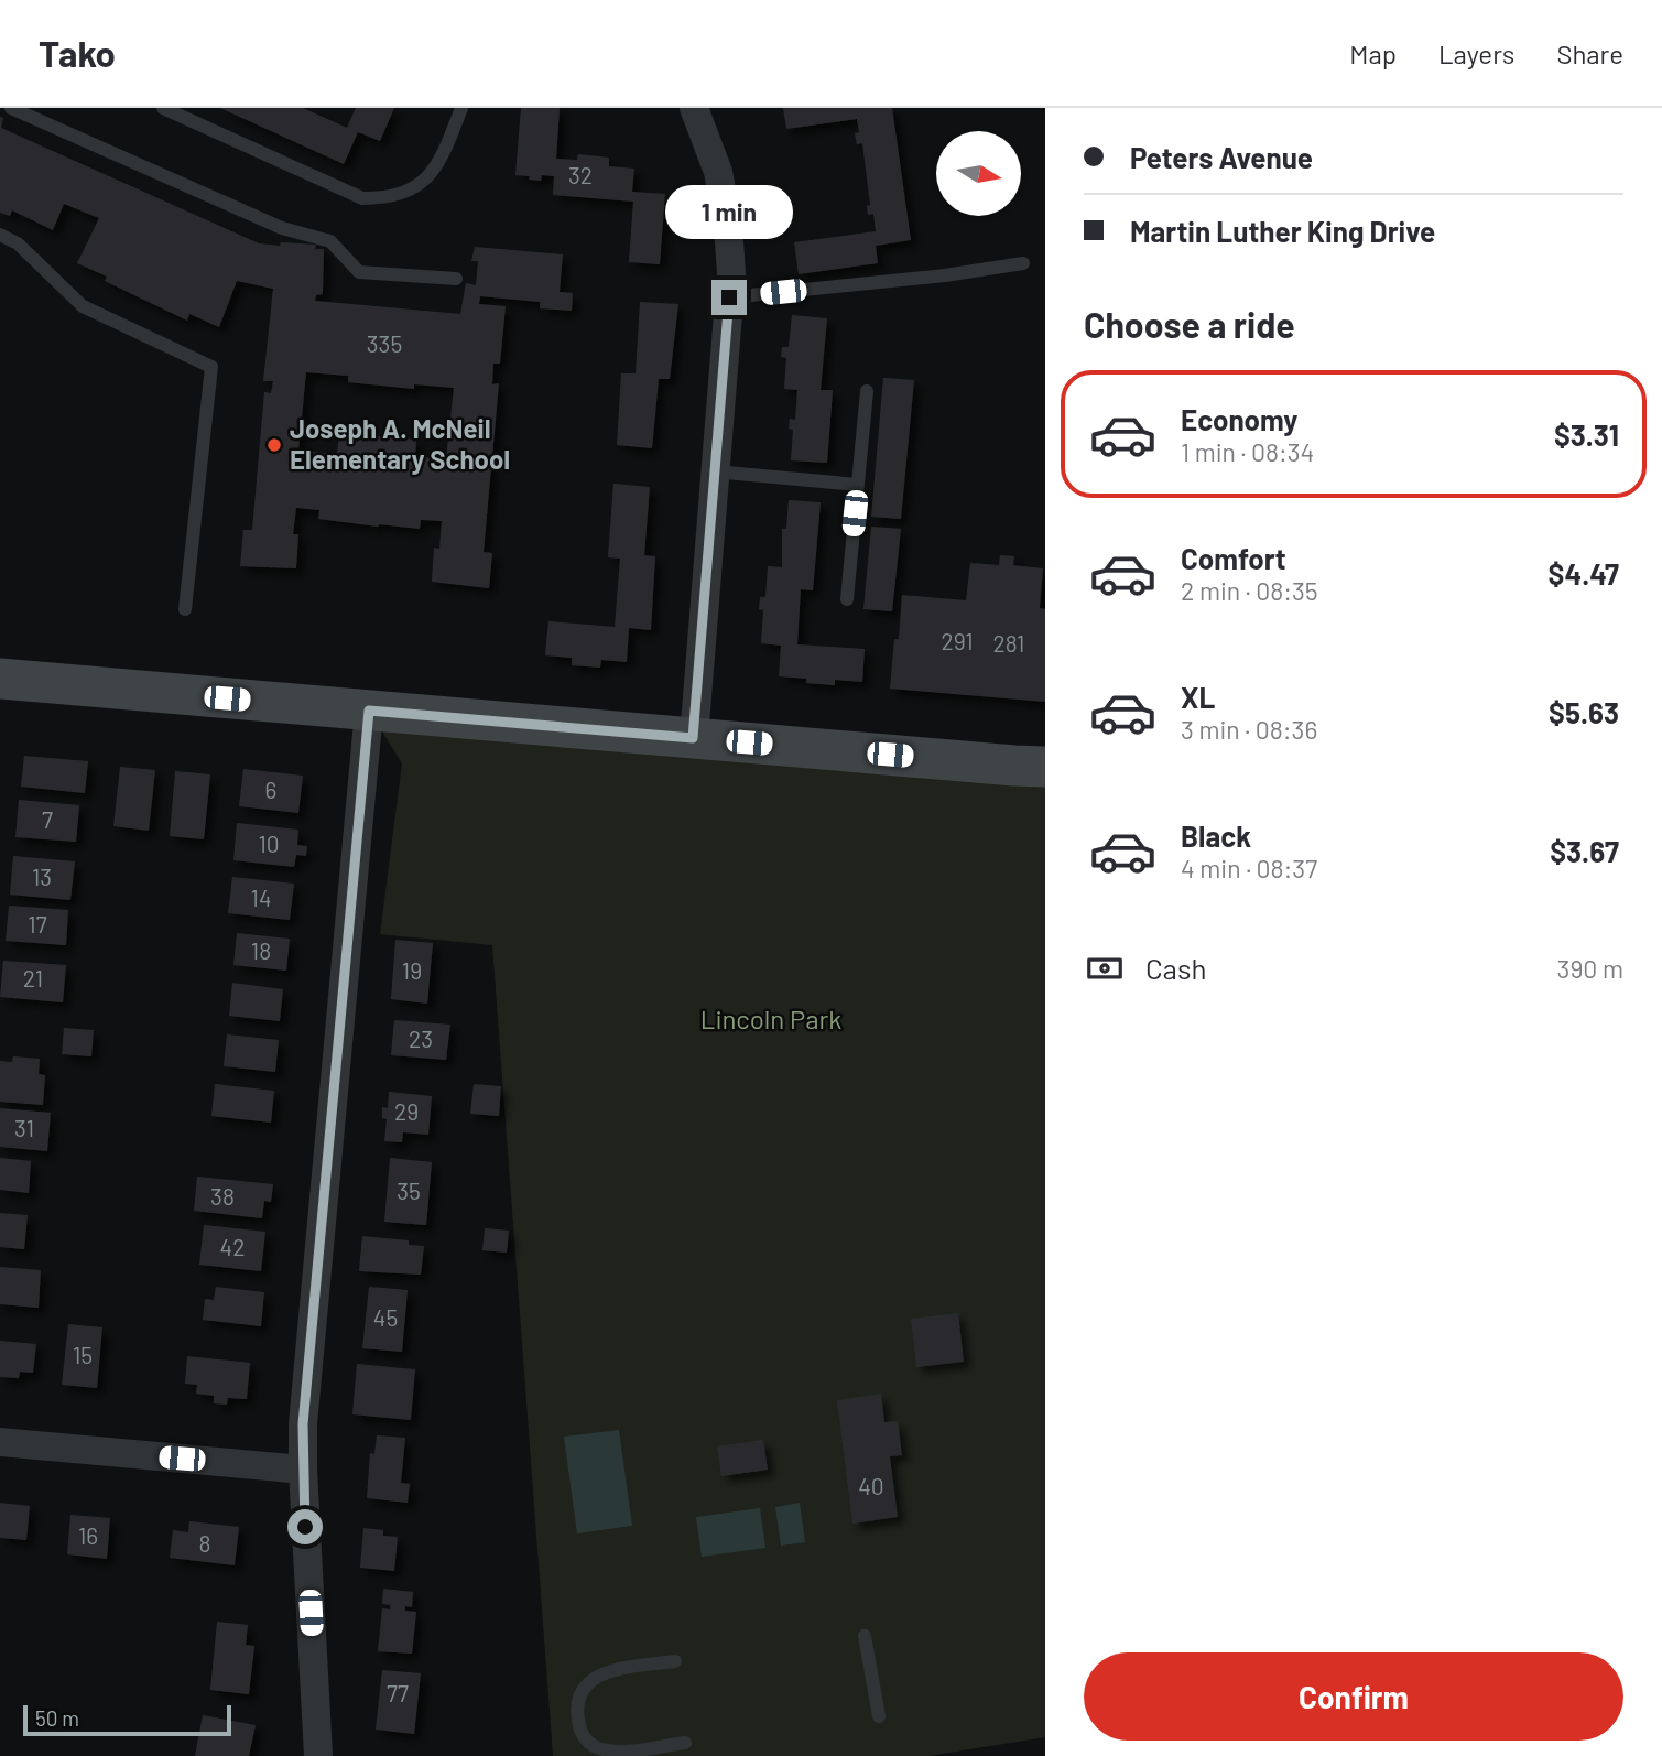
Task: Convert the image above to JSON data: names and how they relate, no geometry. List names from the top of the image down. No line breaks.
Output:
{"parks":["Lincoln Park"],"places":["Joseph A. McNeil Elementary School"],"house_numbers":["32","335","291","281","6","7","10","13","14","17","18","19","21","23","29","31","35","38","42","45","15","40","16","8","77"],"scale_bar":"50 m","north":"right","page":{"header":"Tako","nav":["Map","Layers","Share"],"banner":["Peters Avenue","Martin Luther King Drive"],"bubble":"1 min","heading":"Choose a ride","list":[{"name":"Economy","note":"1 min · 08:34","value":"$3.31"},{"name":"Comfort","note":"2 min · 08:35","value":"$4.47"},{"name":"XL","note":"3 min · 08:36","value":"$5.63"},{"name":"Black","note":"4 min · 08:37","value":"$3.67"}],"pay":["Cash","390 m"],"buttons":"Confirm","scale":"50 m"}}
